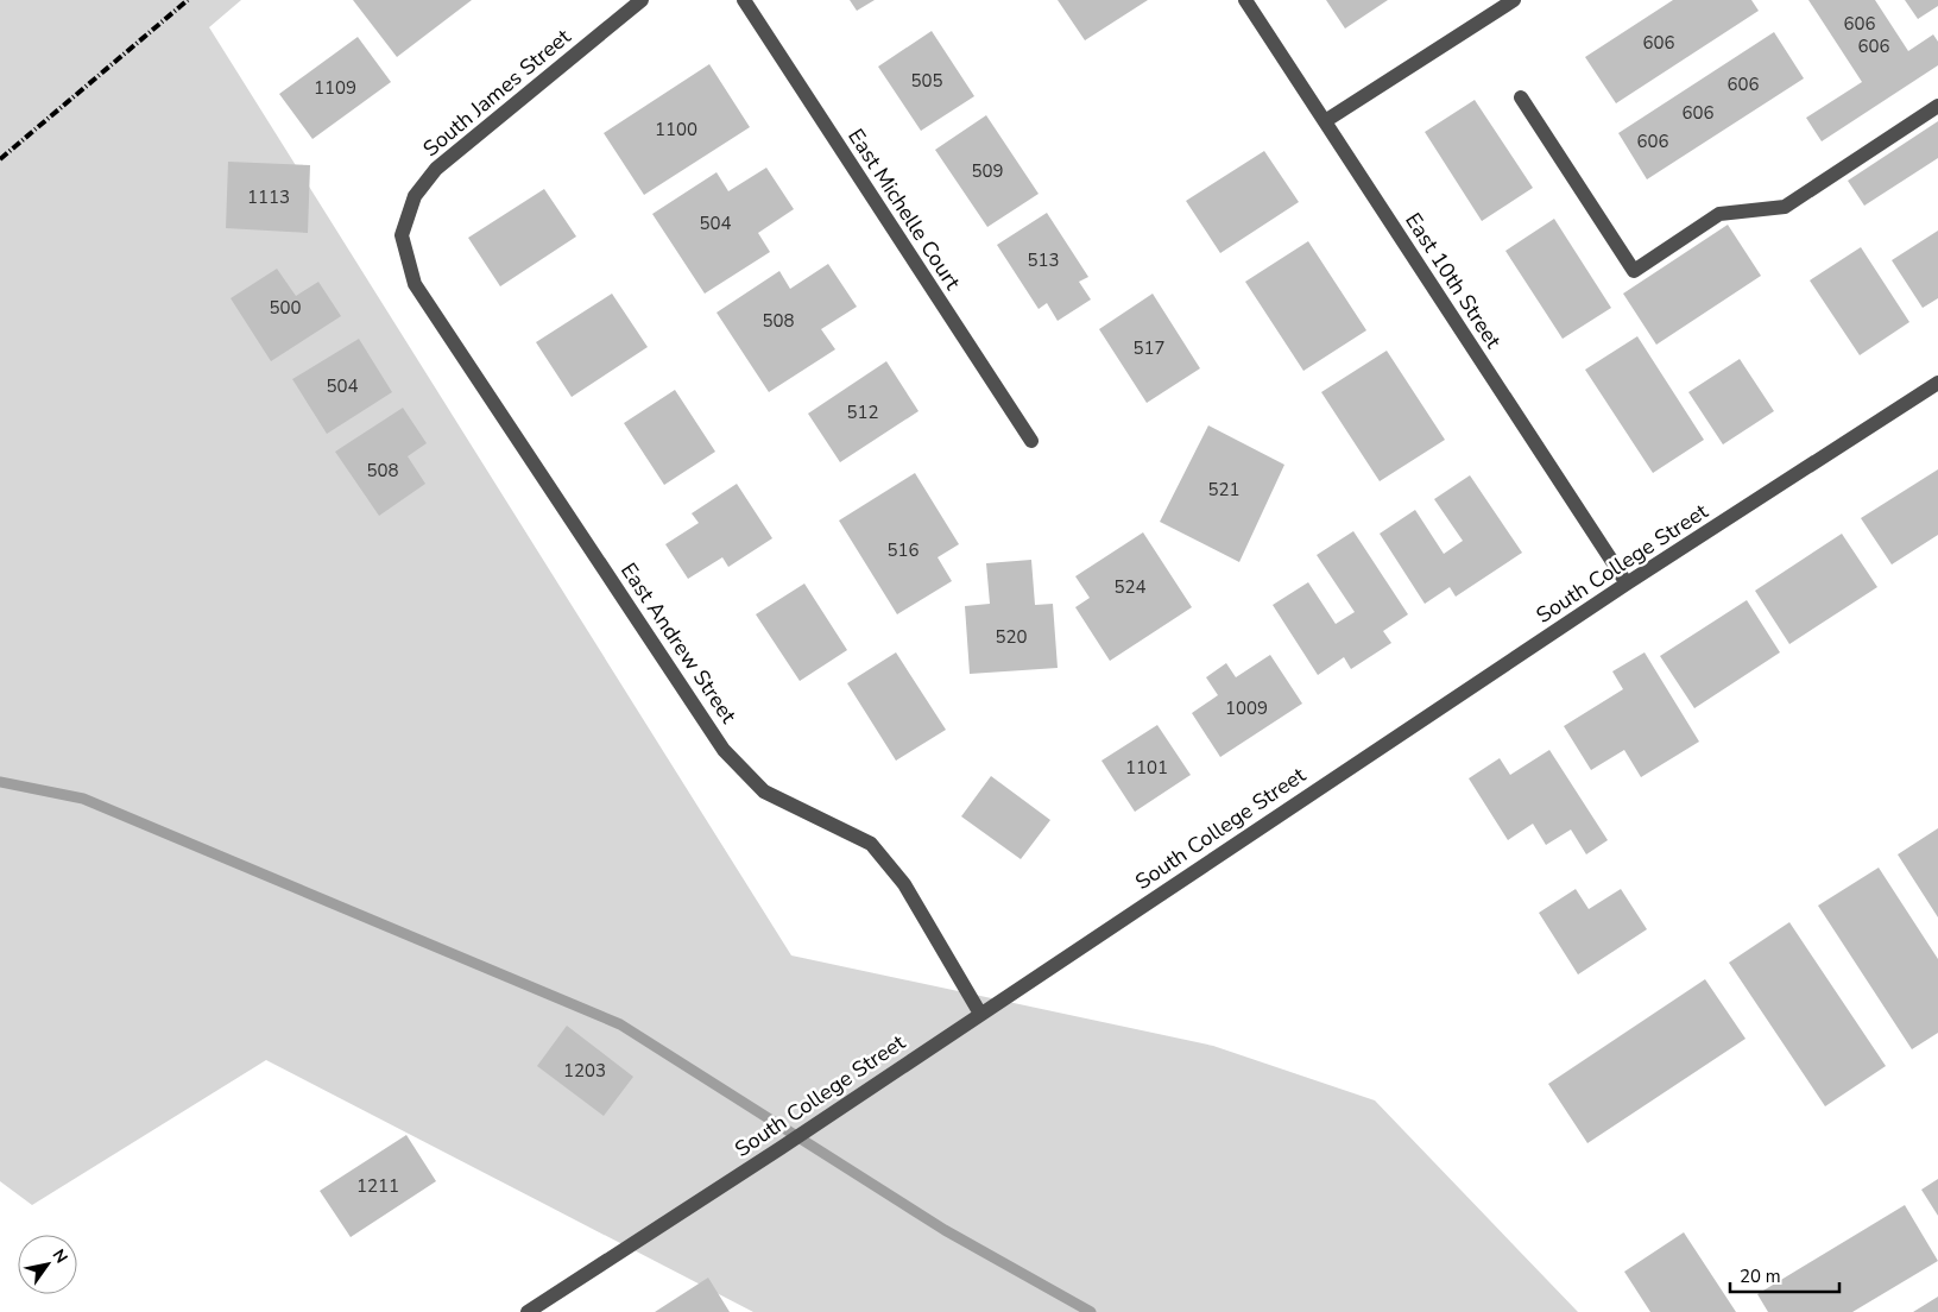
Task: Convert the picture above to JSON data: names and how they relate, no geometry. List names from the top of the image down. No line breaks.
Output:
{"streets":{"street":["South James Street","East Michelle Court","East 10th Street","South College Street","East Andrew Street"]},"crossings":[["South James Street","East Andrew Street"],["East 10th Street","South College Street"],["South College Street","East Andrew Street"]],"house_numbers":["606","606","606","505","606","1109","606","1100","606","509","1113","504","513","500","508","517","504","512","508","521","516","524","520","1009","1101","1203","1211"],"scale_bar":"20 m","north":"top right"}
